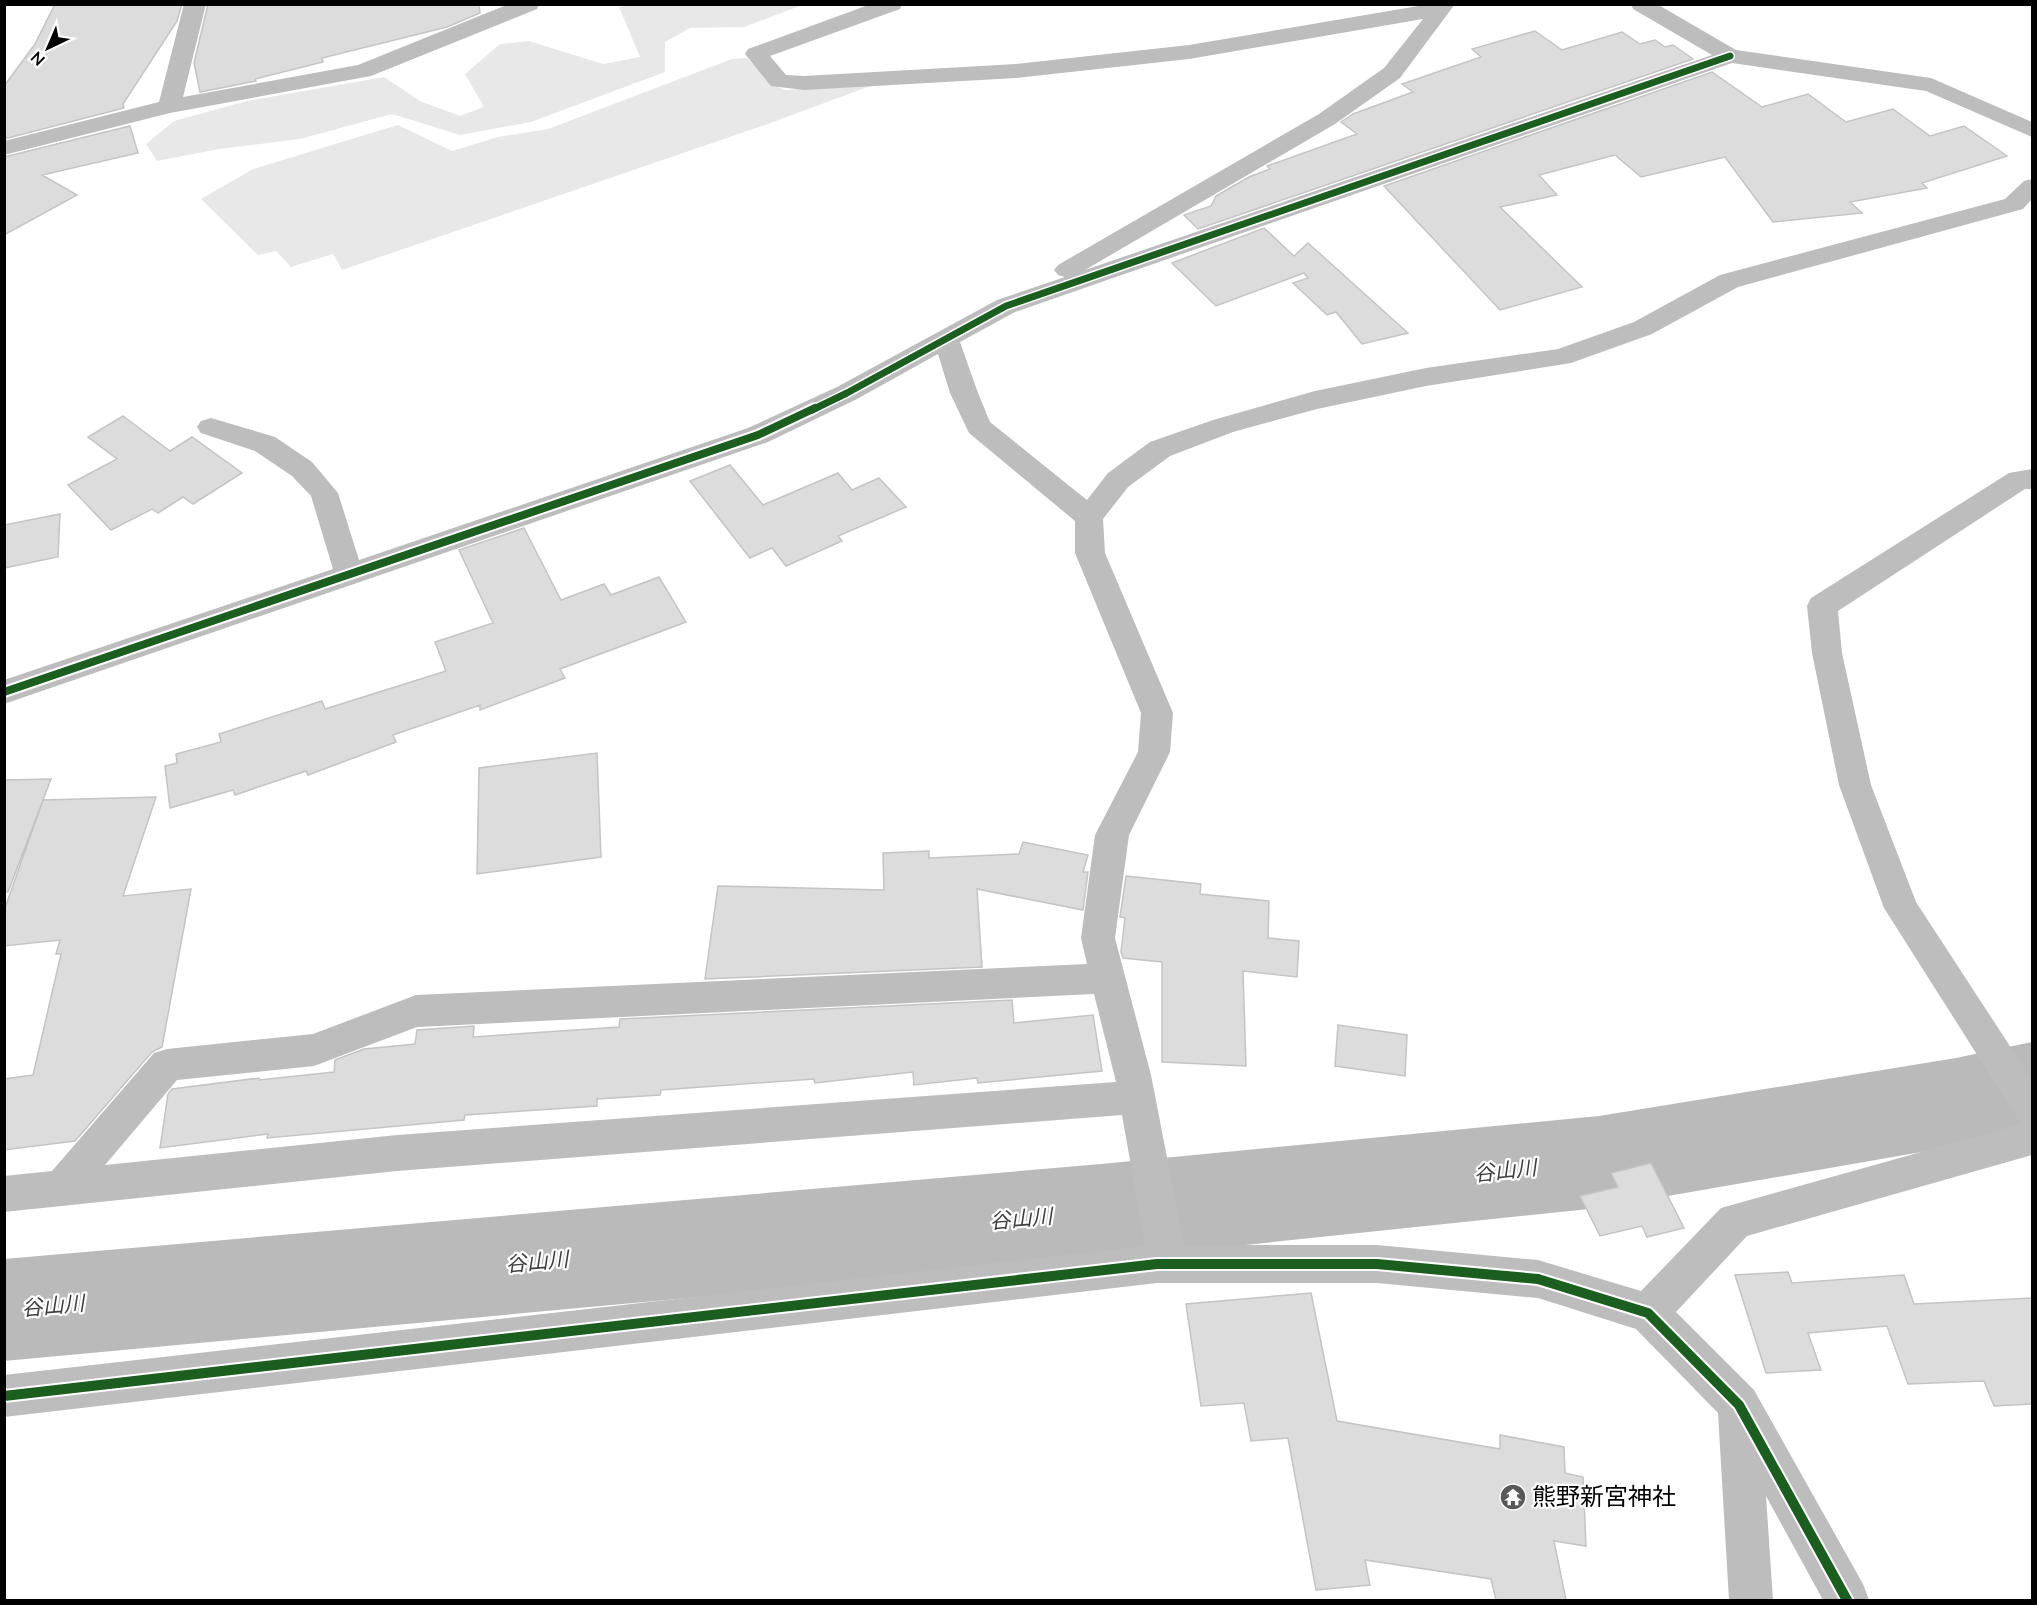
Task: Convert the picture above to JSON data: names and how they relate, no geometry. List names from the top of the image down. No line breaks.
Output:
{"water":["谷山川"],"places":{"temple":["熊野新宮神社"]},"north":"bottom left"}
